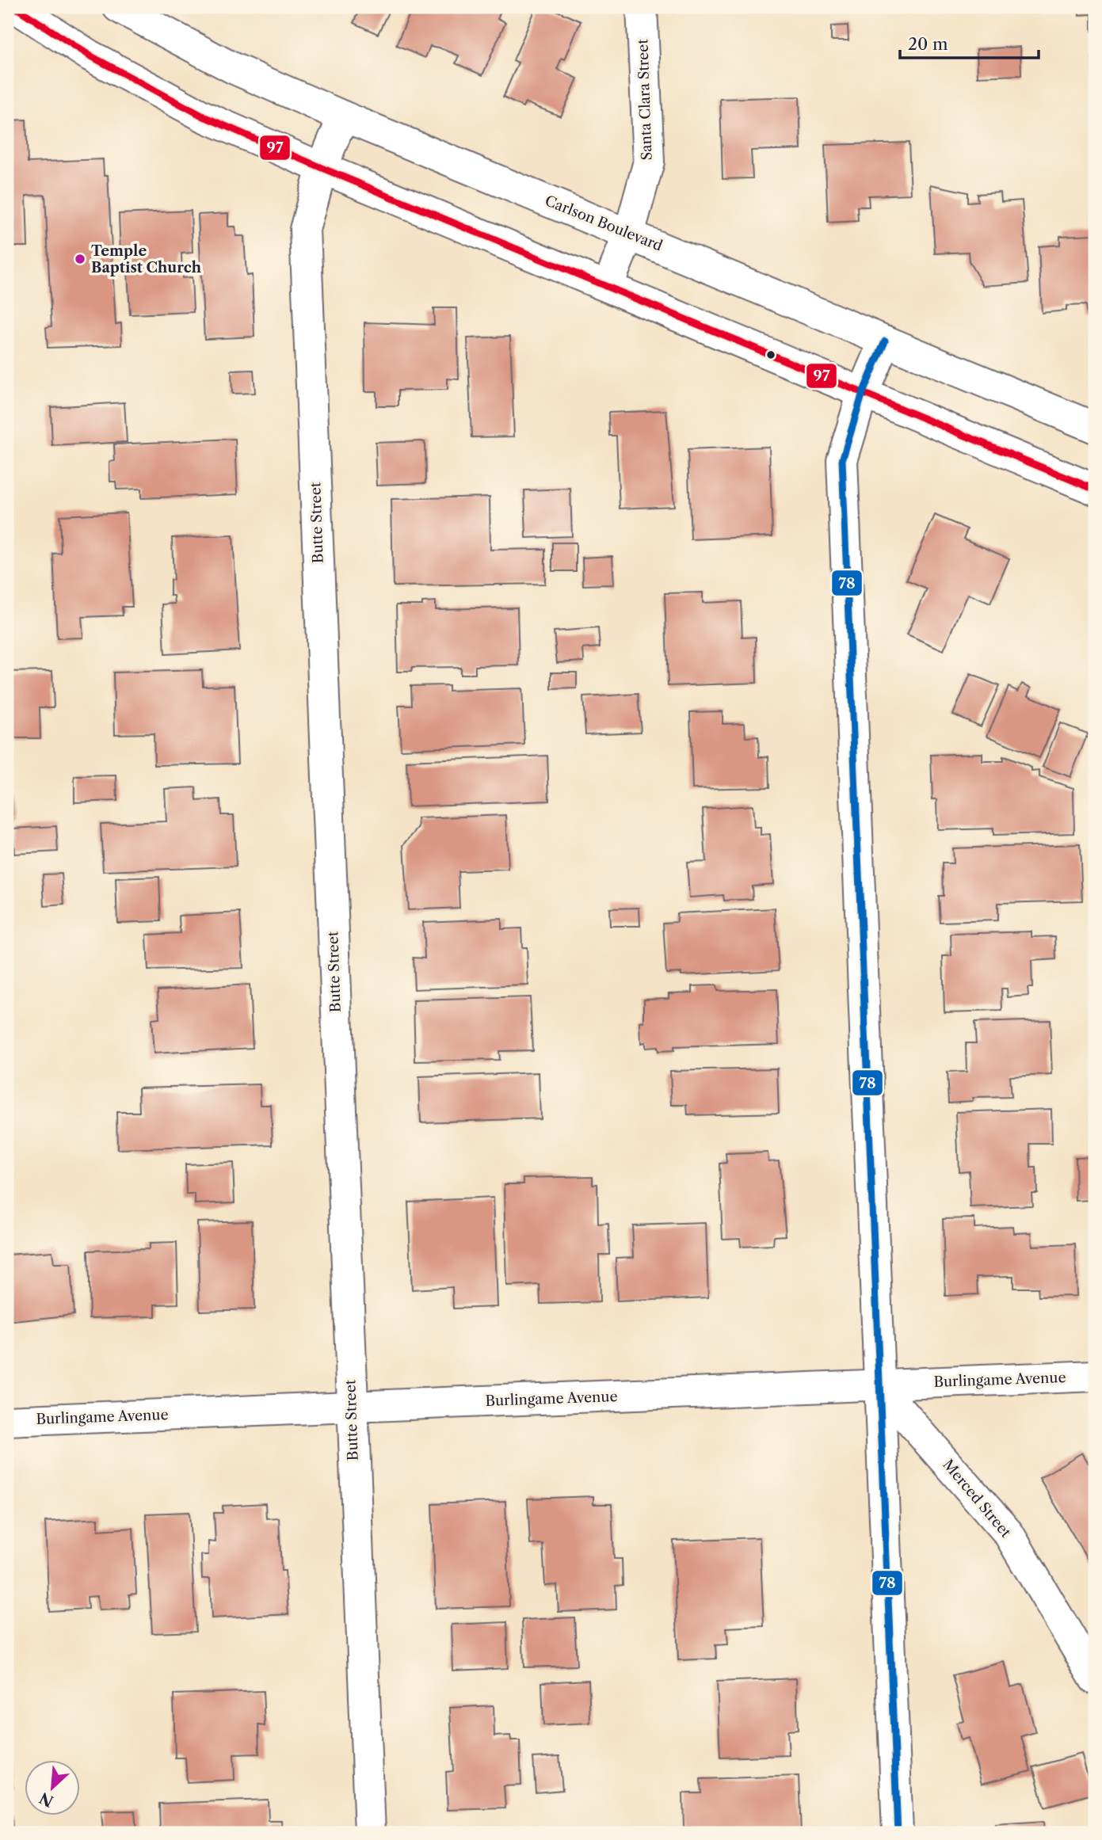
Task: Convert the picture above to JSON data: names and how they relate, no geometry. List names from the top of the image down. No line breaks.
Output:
{"streets":{"street":["Santa Clara Street","Carlson Boulevard","Butte Street","Burlingame Avenue","Merced Street"]},"crossings":[["Santa Clara Street","Carlson Boulevard"],["Carlson Boulevard","Butte Street"],["Butte Street","Burlingame Avenue"],["Burlingame Avenue","Merced Street"]],"places":["Temple Baptist Church"],"lines":["transit line 97","transit line 78"],"scale_bar":"20 m","north":"bottom left"}
